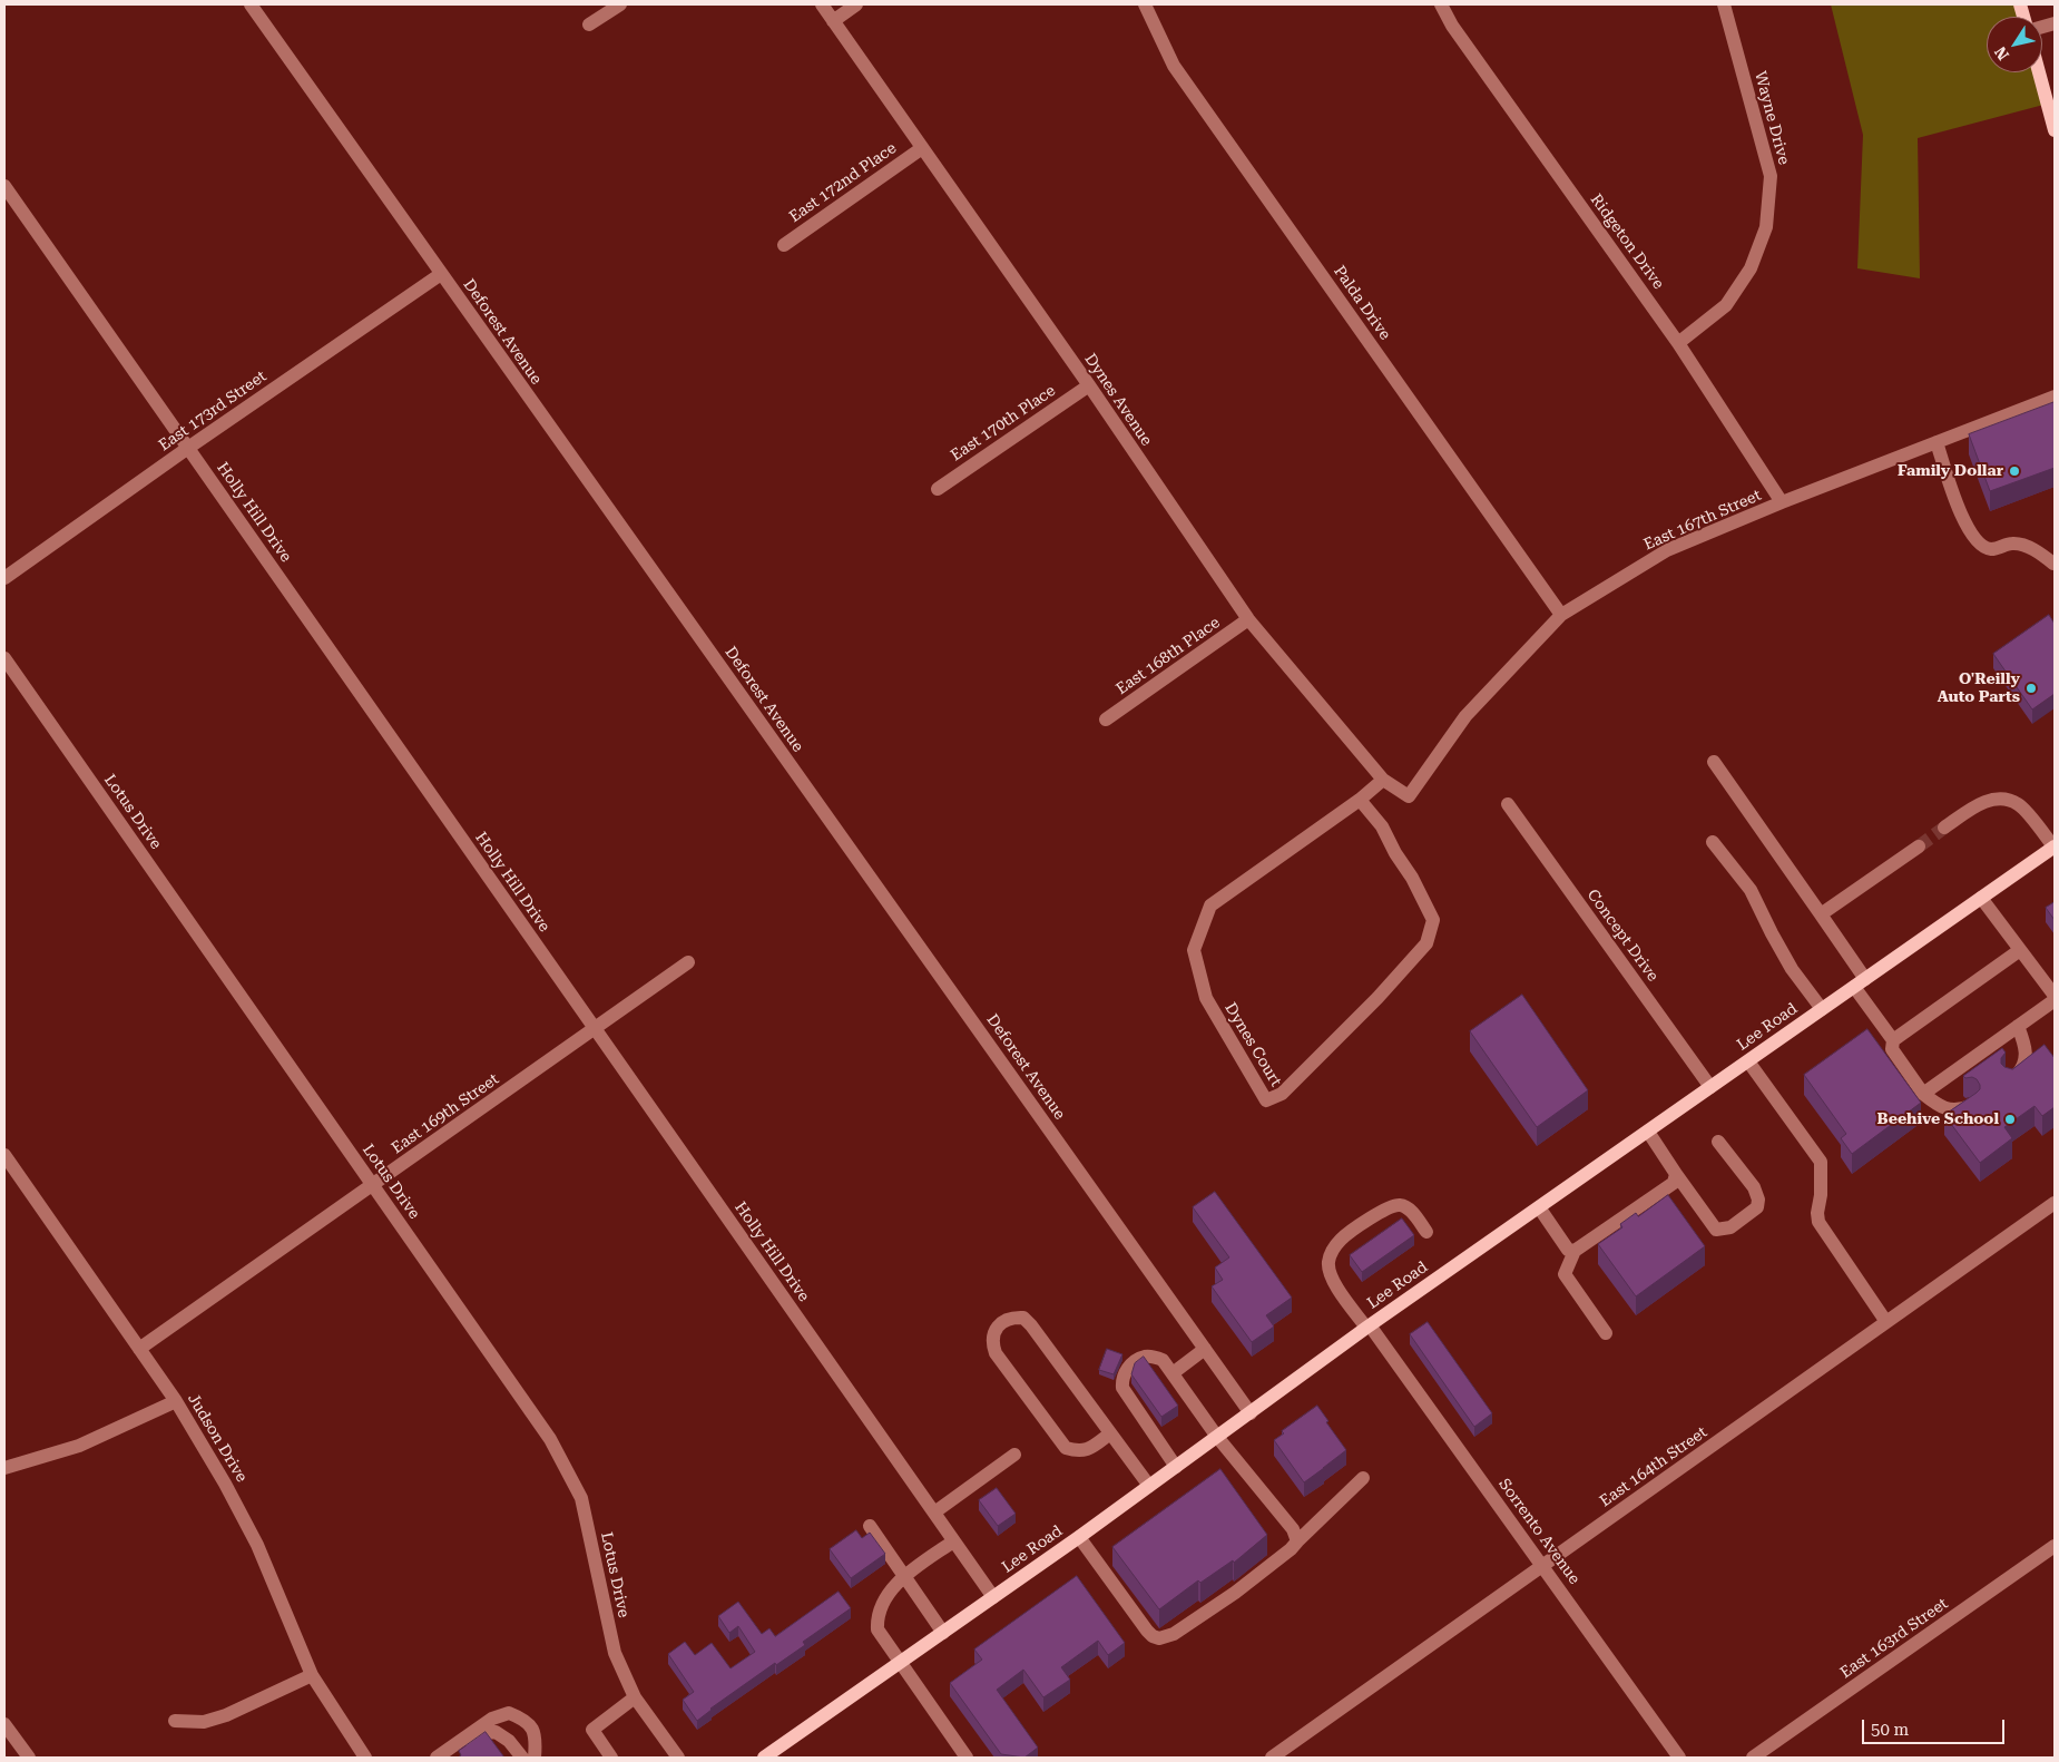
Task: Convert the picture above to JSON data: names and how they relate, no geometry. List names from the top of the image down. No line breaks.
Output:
{"streets":{"main road":["Lee Road"],"street":["Wayne Drive","East 172nd Place","Ridgeton Drive","Palda Drive","Deforest Avenue","Dynes Avenue","East 173rd Street","East 170th Place","Holly Hill Drive","East 167th Street","East 168th Place","Lotus Drive","Concept Drive","Dynes Court","East 169th Street","Judson Drive","East 164th Street","Sorrento Avenue","East 163rd Street"]},"crossings":[["Wayne Drive","Ridgeton Drive"],["East 172nd Place","Dynes Avenue"],["Ridgeton Drive","East 167th Street"],["Palda Drive","East 167th Street"],["Deforest Avenue","East 173rd Street"],["Deforest Avenue","Lee Road"],["Dynes Avenue","East 170th Place"],["Dynes Avenue","East 167th Street"],["Dynes Avenue","East 168th Place"],["Dynes Avenue","Dynes Court"],["East 173rd Street","Holly Hill Drive"],["Holly Hill Drive","Lee Road"],["Holly Hill Drive","East 169th Street"],["Lotus Drive","East 169th Street"],["Concept Drive","Lee Road"],["Lee Road","Sorrento Avenue"],["East 169th Street","Judson Drive"],["East 164th Street","Sorrento Avenue"]],"places":["Family Dollar","O'Reilly Auto Parts","Beehive School"],"scale_bar":"50 m","north":"bottom left"}
